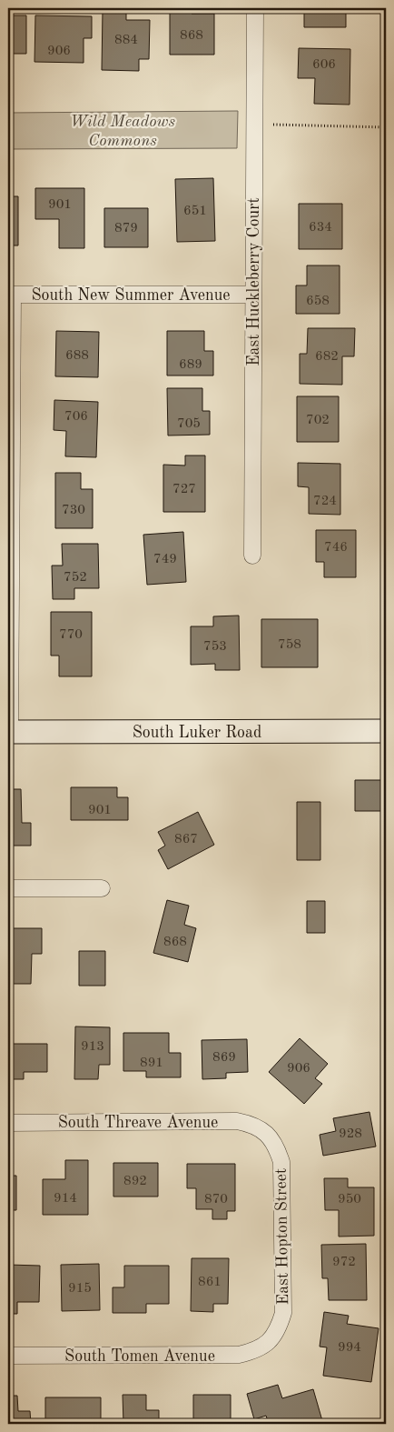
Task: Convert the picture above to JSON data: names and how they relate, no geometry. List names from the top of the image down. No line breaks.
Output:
{"streets":{"street":["East Huckleberry Court","South New Summer Avenue","South Luker Road","South Threave Avenue","East Hopton Street","South Tomen Avenue"]},"crossings":[["East Huckleberry Court","South New Summer Avenue"],["South Threave Avenue","East Hopton Street"],["East Hopton Street","South Tomen Avenue"]],"parks":["Wild Meadows Commons"],"house_numbers":["868","884","906","606","901","651","634","879","658","688","682","689","706","702","705","727","724","730","746","749","752","770","758","753","901","867","868","913","869","891","906","928","892","914","870","950","972","861","915","994"]}
